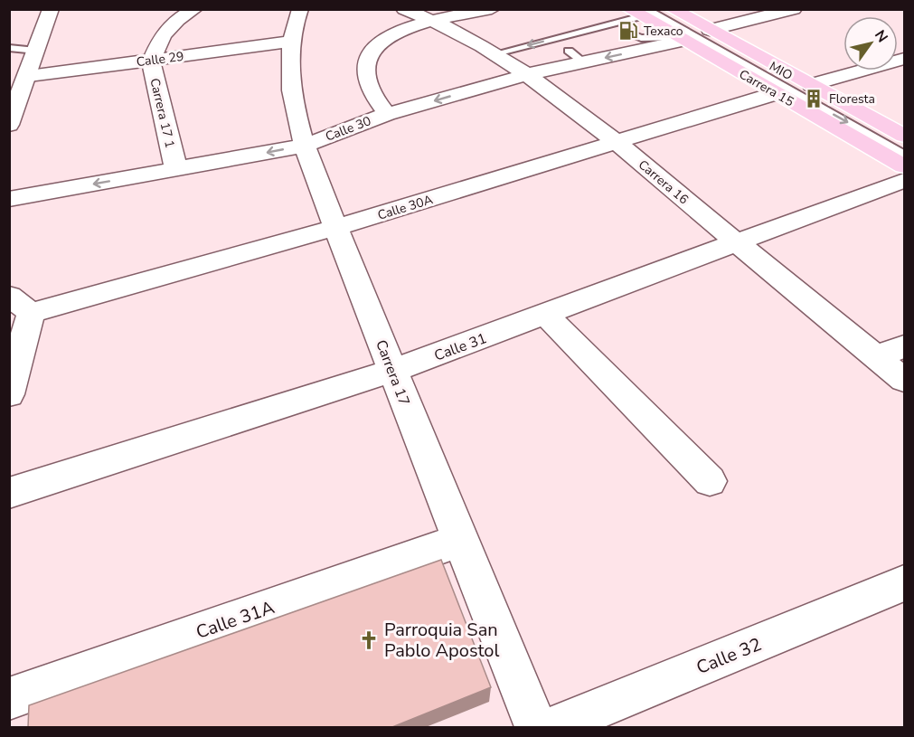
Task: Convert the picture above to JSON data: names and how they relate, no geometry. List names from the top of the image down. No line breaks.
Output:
{"streets":{"main road":["Carrera 15"],"street":["Calle 29","Carrera 17 1","Calle 30","Carrera 16","Calle 30A","Calle 31","Carrera 17","Calle 31A","Calle 32"],"lane":["MIO"]},"crossings":[["Calle 29","Carrera 17 1"],["Calle 29","Carrera 17"],["MIO","Carrera 15"],["MIO","Calle 30"],["Carrera 15","Calle 30"],["Carrera 15","Calle 30A"],["Carrera 17 1","Calle 30"],["Calle 30","Carrera 16"],["Calle 30","Carrera 17"],["Carrera 16","Calle 30A"],["Carrera 16","Calle 31"],["Calle 30A","Carrera 17"],["Calle 31","Carrera 17"],["Carrera 17","Calle 31A"]],"one_way":["Calle 30"],"places":{"fuel station":["Texaco"],"building":["Floresta"],"church":["Parroquia San Pablo Apostol"]},"north":"top right"}
